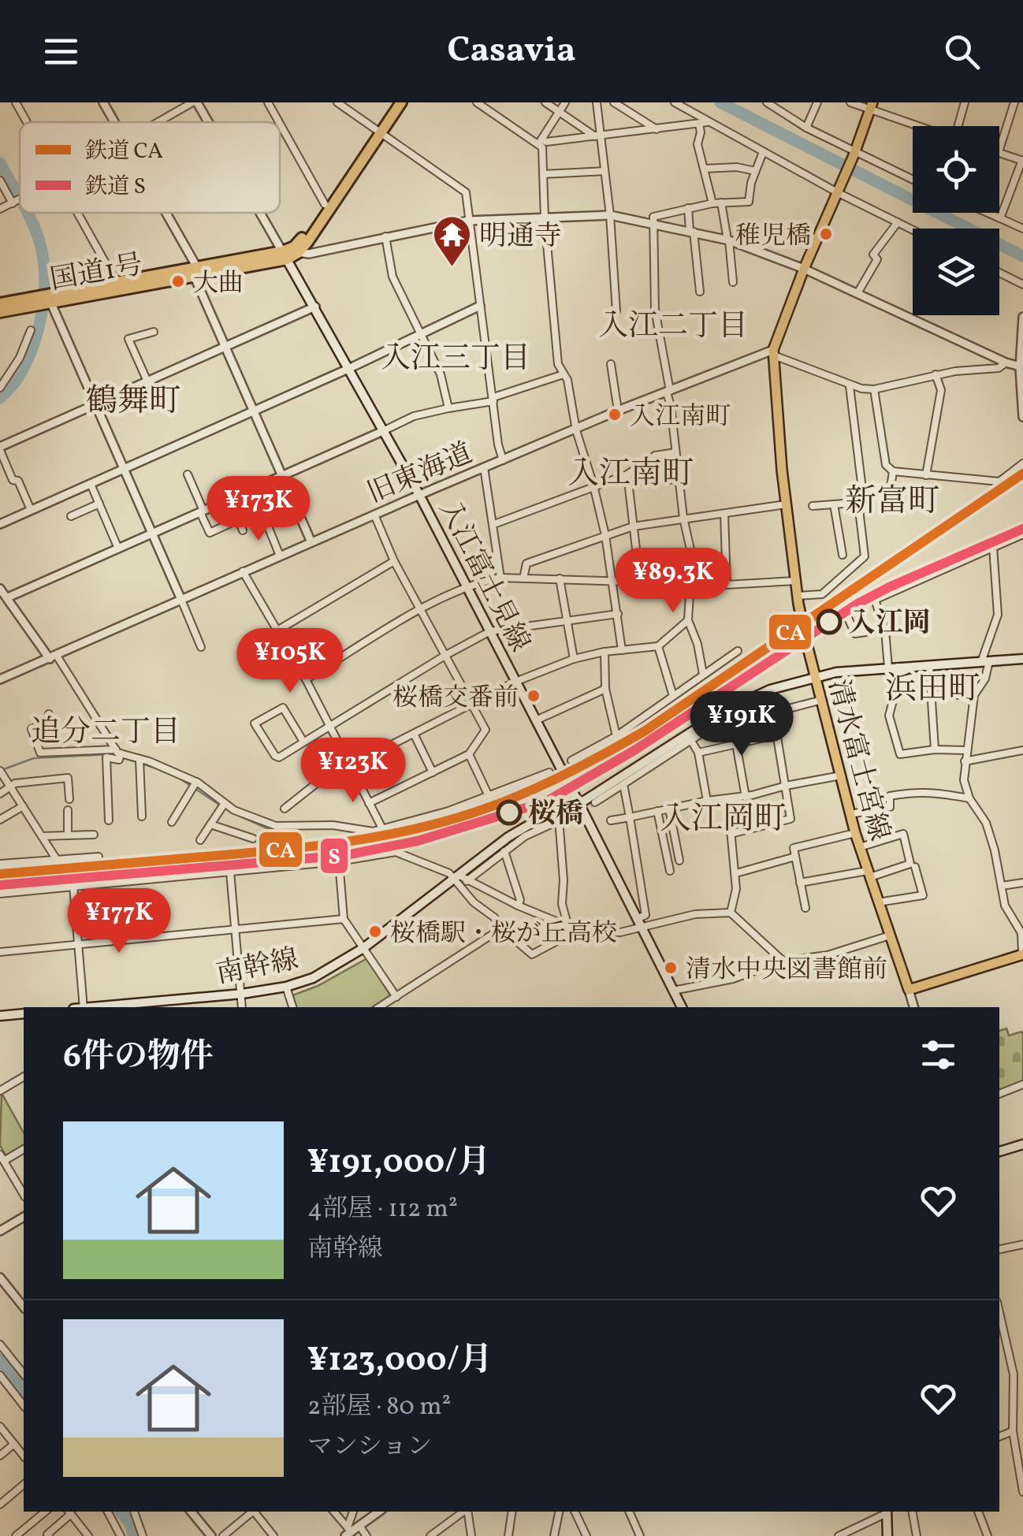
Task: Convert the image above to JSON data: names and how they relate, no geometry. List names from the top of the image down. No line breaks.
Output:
{"streets":{"highway":["国道1号"],"main road":["入江富士見線","清水富士宮線","南幹線"],"street":["旧東海道"]},"crossings":[["国道1号","入江富士見線"],["旧東海道","入江富士見線"],["旧東海道","清水富士宮線"],["入江富士見線","南幹線"],["清水富士宮線","南幹線"]],"districts":["入江二丁目","入江三丁目","鶴舞町","入江南町","新富町","浜田町","追分二丁目","入江岡町"],"places":{"other":["稚児橋","大曲","入江南町","入江岡","桜橋交番前","桜橋","桜橋駅・桜が丘高校","清水中央図書館前"],"temple":["明通寺"]},"lines":["rail line CA","rail line S"],"legend":["鉄道 CA","鉄道 S"],"page":{"header":"Casavia","price":["¥173K","¥89.3K","¥105K","¥191K","¥123K","¥177K"],"heading":"6件の物件","list":[{"name":"¥191,000/月","note":"4部屋 · 112 m² · 南幹線"},{"name":"¥123,000/月","note":"2部屋 · 80 m² · マンション"}]}}
